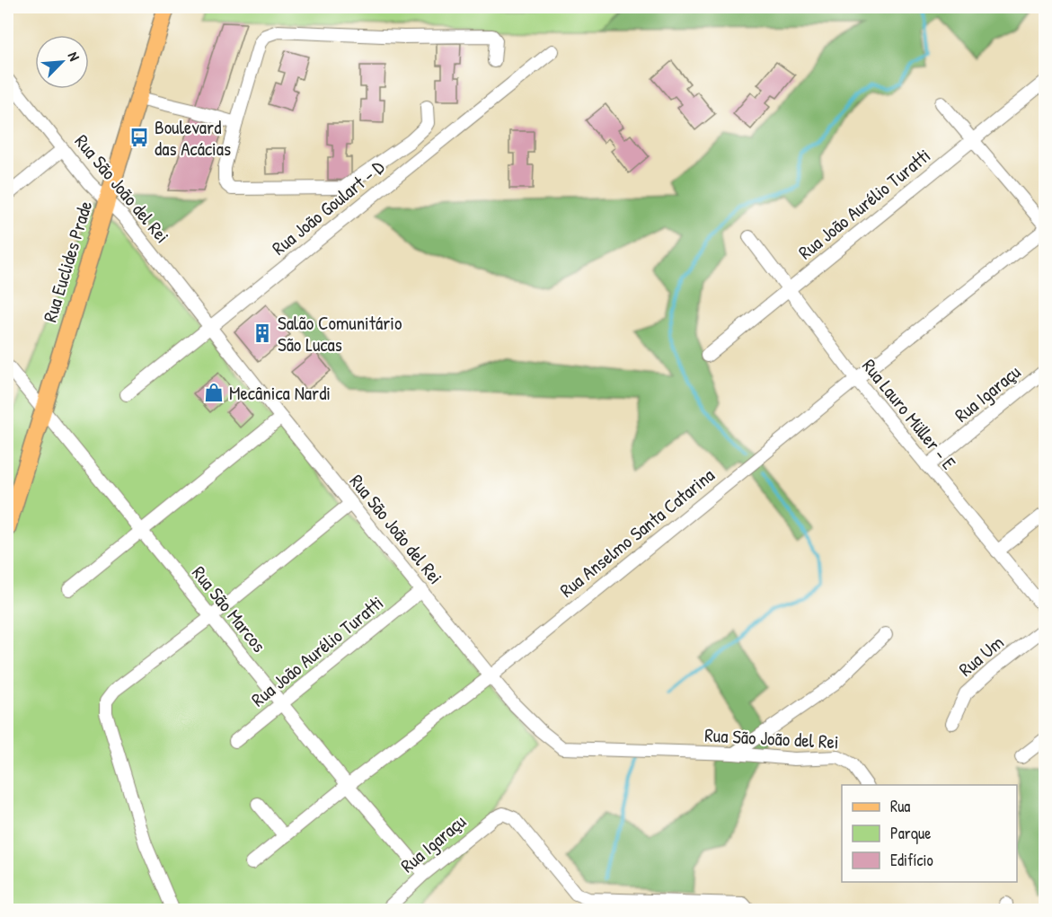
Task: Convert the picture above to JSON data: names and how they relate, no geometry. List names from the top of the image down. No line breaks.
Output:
{"streets":{"main road":["Rua Euclides Prade"],"street":["Rua São João del Rei","Rua João Aurélio Turatti","Rua João Goulart - D","Rua Igaraçu","Rua Lauro Müller - E","Rua Anselmo Santa Catarina","Rua São Marcos","Rua Um"]},"crossings":[["Rua São João del Rei","Rua João Aurélio Turatti"],["Rua São João del Rei","Rua João Goulart - D"],["Rua São João del Rei","Rua Euclides Prade"],["Rua São João del Rei","Rua Anselmo Santa Catarina"],["Rua João Aurélio Turatti","Rua Lauro Müller - E"],["Rua João Aurélio Turatti","Rua São Marcos"],["Rua Euclides Prade","Rua São Marcos"],["Rua Igaraçu","Rua Lauro Müller - E"],["Rua Igaraçu","Rua São Marcos"],["Rua Lauro Müller - E","Rua Anselmo Santa Catarina"],["Rua Anselmo Santa Catarina","Rua São Marcos"]],"places":{"bus stop":["Boulevard das Acácias"],"building":["Salão Comunitário São Lucas"],"shop":["Mecânica Nardi"]},"legend":["Rua","Parque","Edifício"],"north":"top right"}
